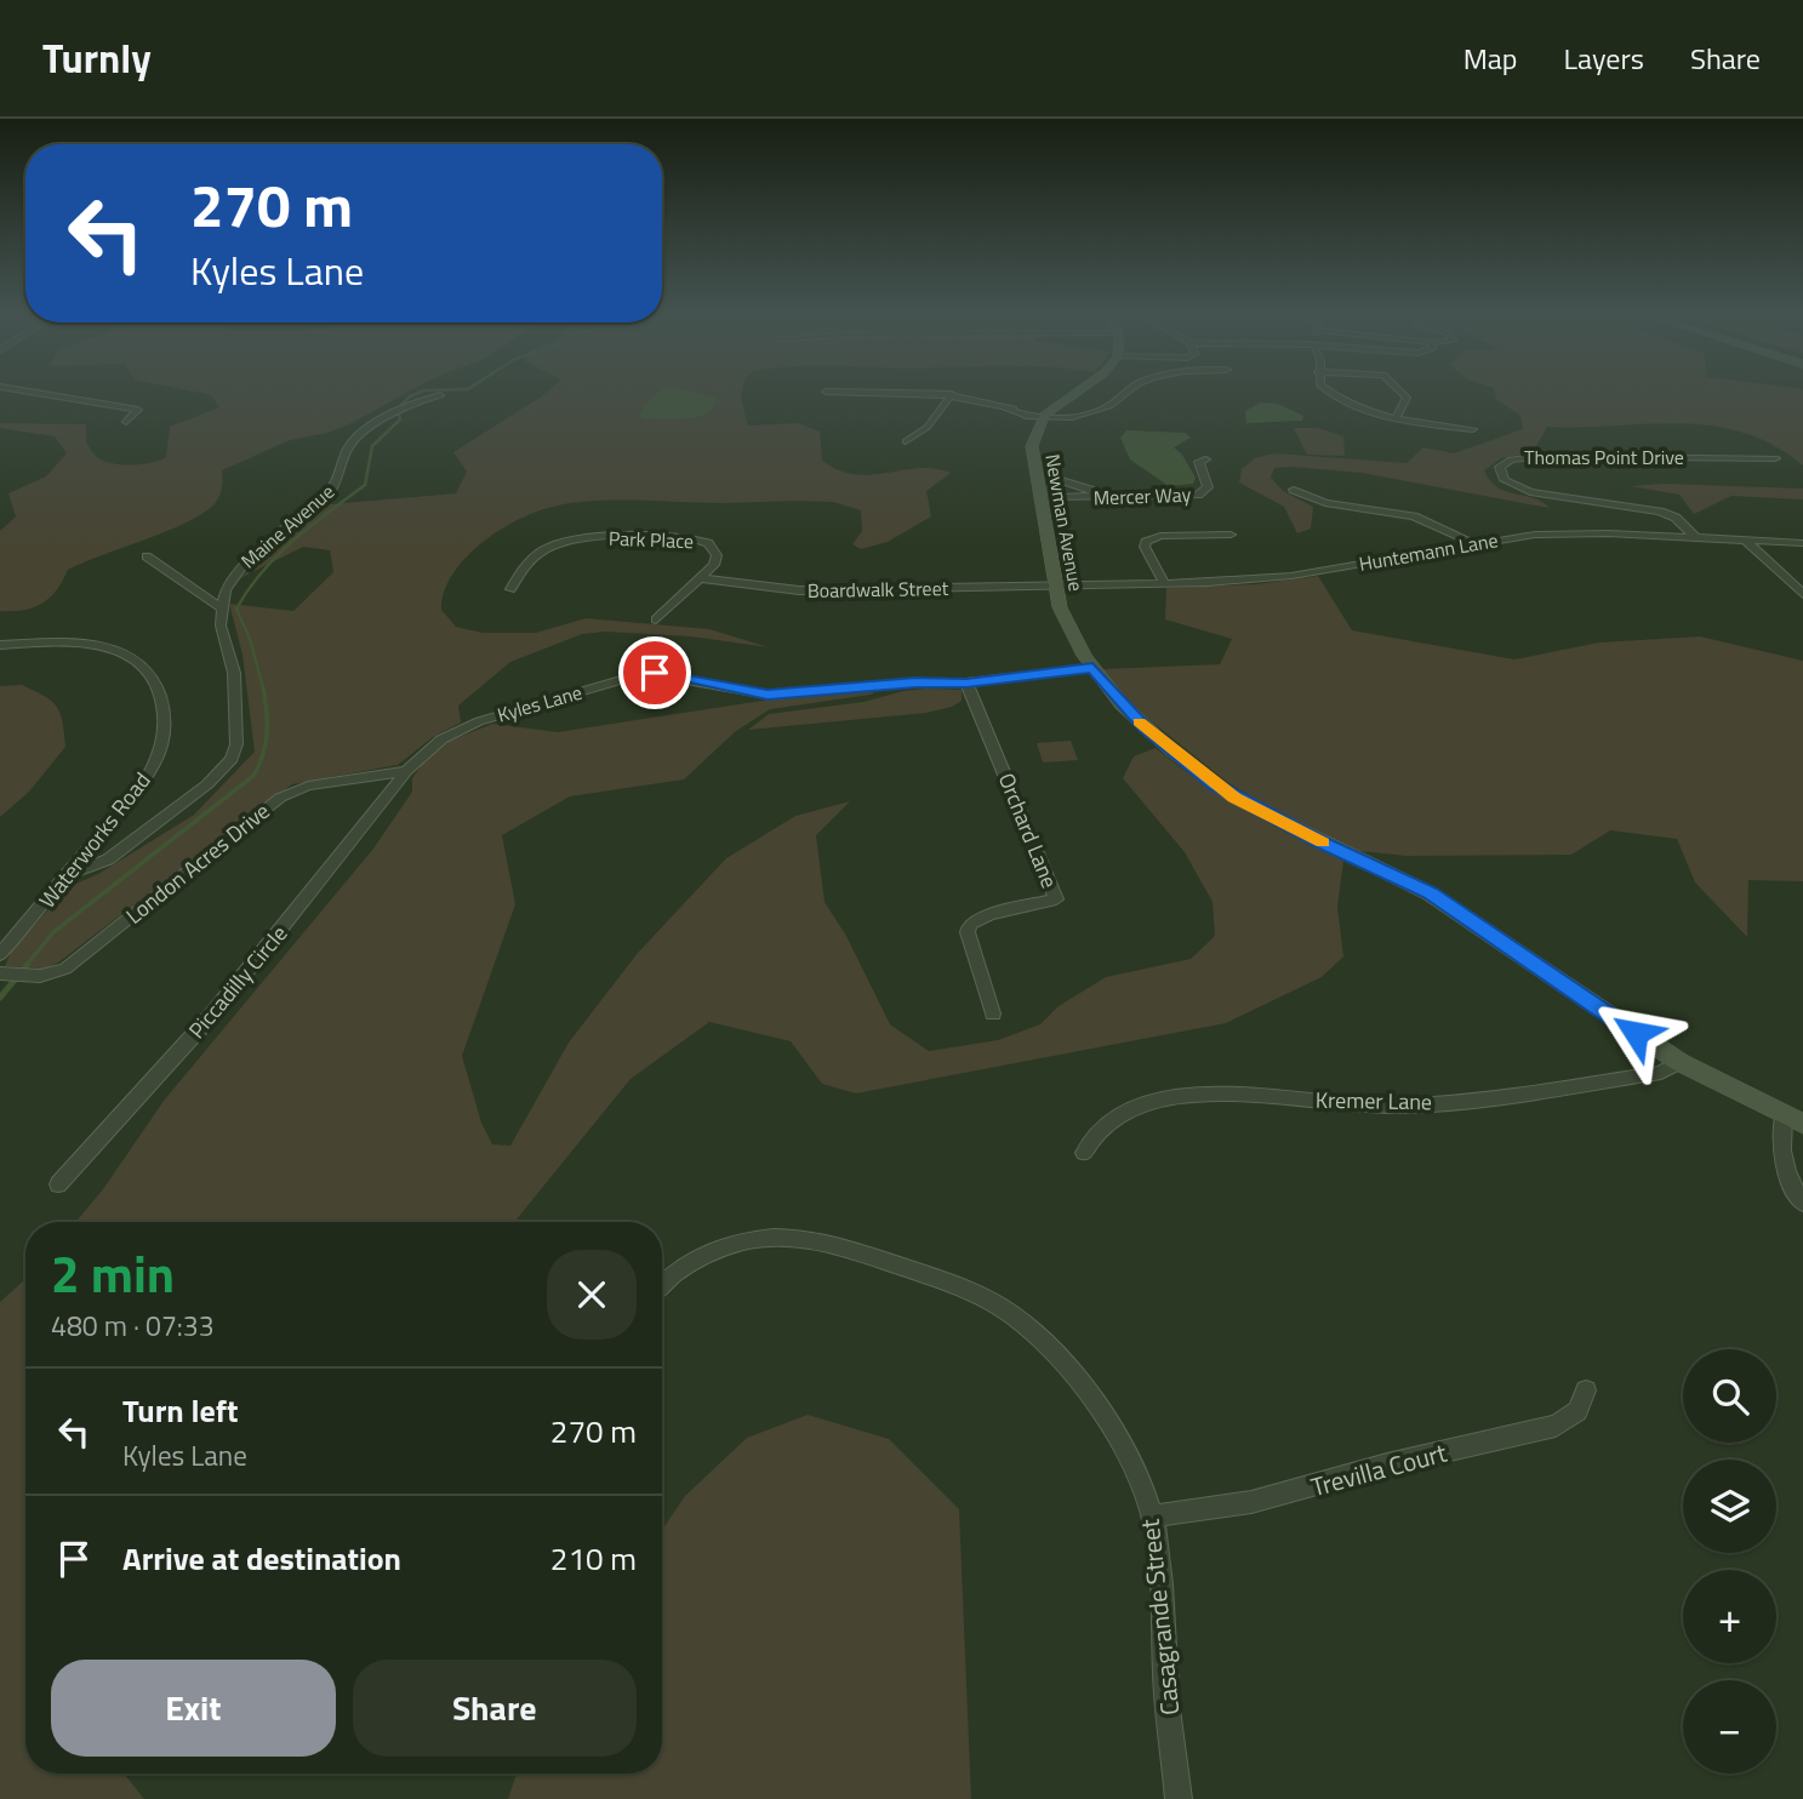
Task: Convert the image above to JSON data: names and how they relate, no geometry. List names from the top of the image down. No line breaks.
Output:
{"streets":{"street":["Thomas Point Drive","Mercer Way","Newman Avenue","Maine Avenue","Park Place","Huntemann Lane","Boardwalk Street","Kyles Lane","Orchard Lane","Waterworks Road","London Acres Drive","Piccadilly Circle","Kremer Lane","Trevilla Court","Casagrande Street"]},"crossings":[["Thomas Point Drive","Huntemann Lane"],["Mercer Way","Newman Avenue"],["Newman Avenue","Huntemann Lane"],["Newman Avenue","Boardwalk Street"],["Newman Avenue","Kyles Lane"],["Newman Avenue","Kremer Lane"],["Park Place","Boardwalk Street"],["Huntemann Lane","Boardwalk Street"],["Kyles Lane","Orchard Lane"],["Kyles Lane","London Acres Drive"],["Kyles Lane","Piccadilly Circle"],["London Acres Drive","Piccadilly Circle"],["Trevilla Court","Casagrande Street"]],"page":{"header":"Turnly","nav":["Map","Layers","Share"],"turn":["270 m","Kyles Lane"],"heading":["2 min","480 m · 07:33"],"map_buttons":["+","−"],"list":[{"name":"Turn left","note":"Kyles Lane","value":"270 m"},{"name":"Arrive at destination","value":"210 m"}],"buttons":["Exit","Share"]}}
